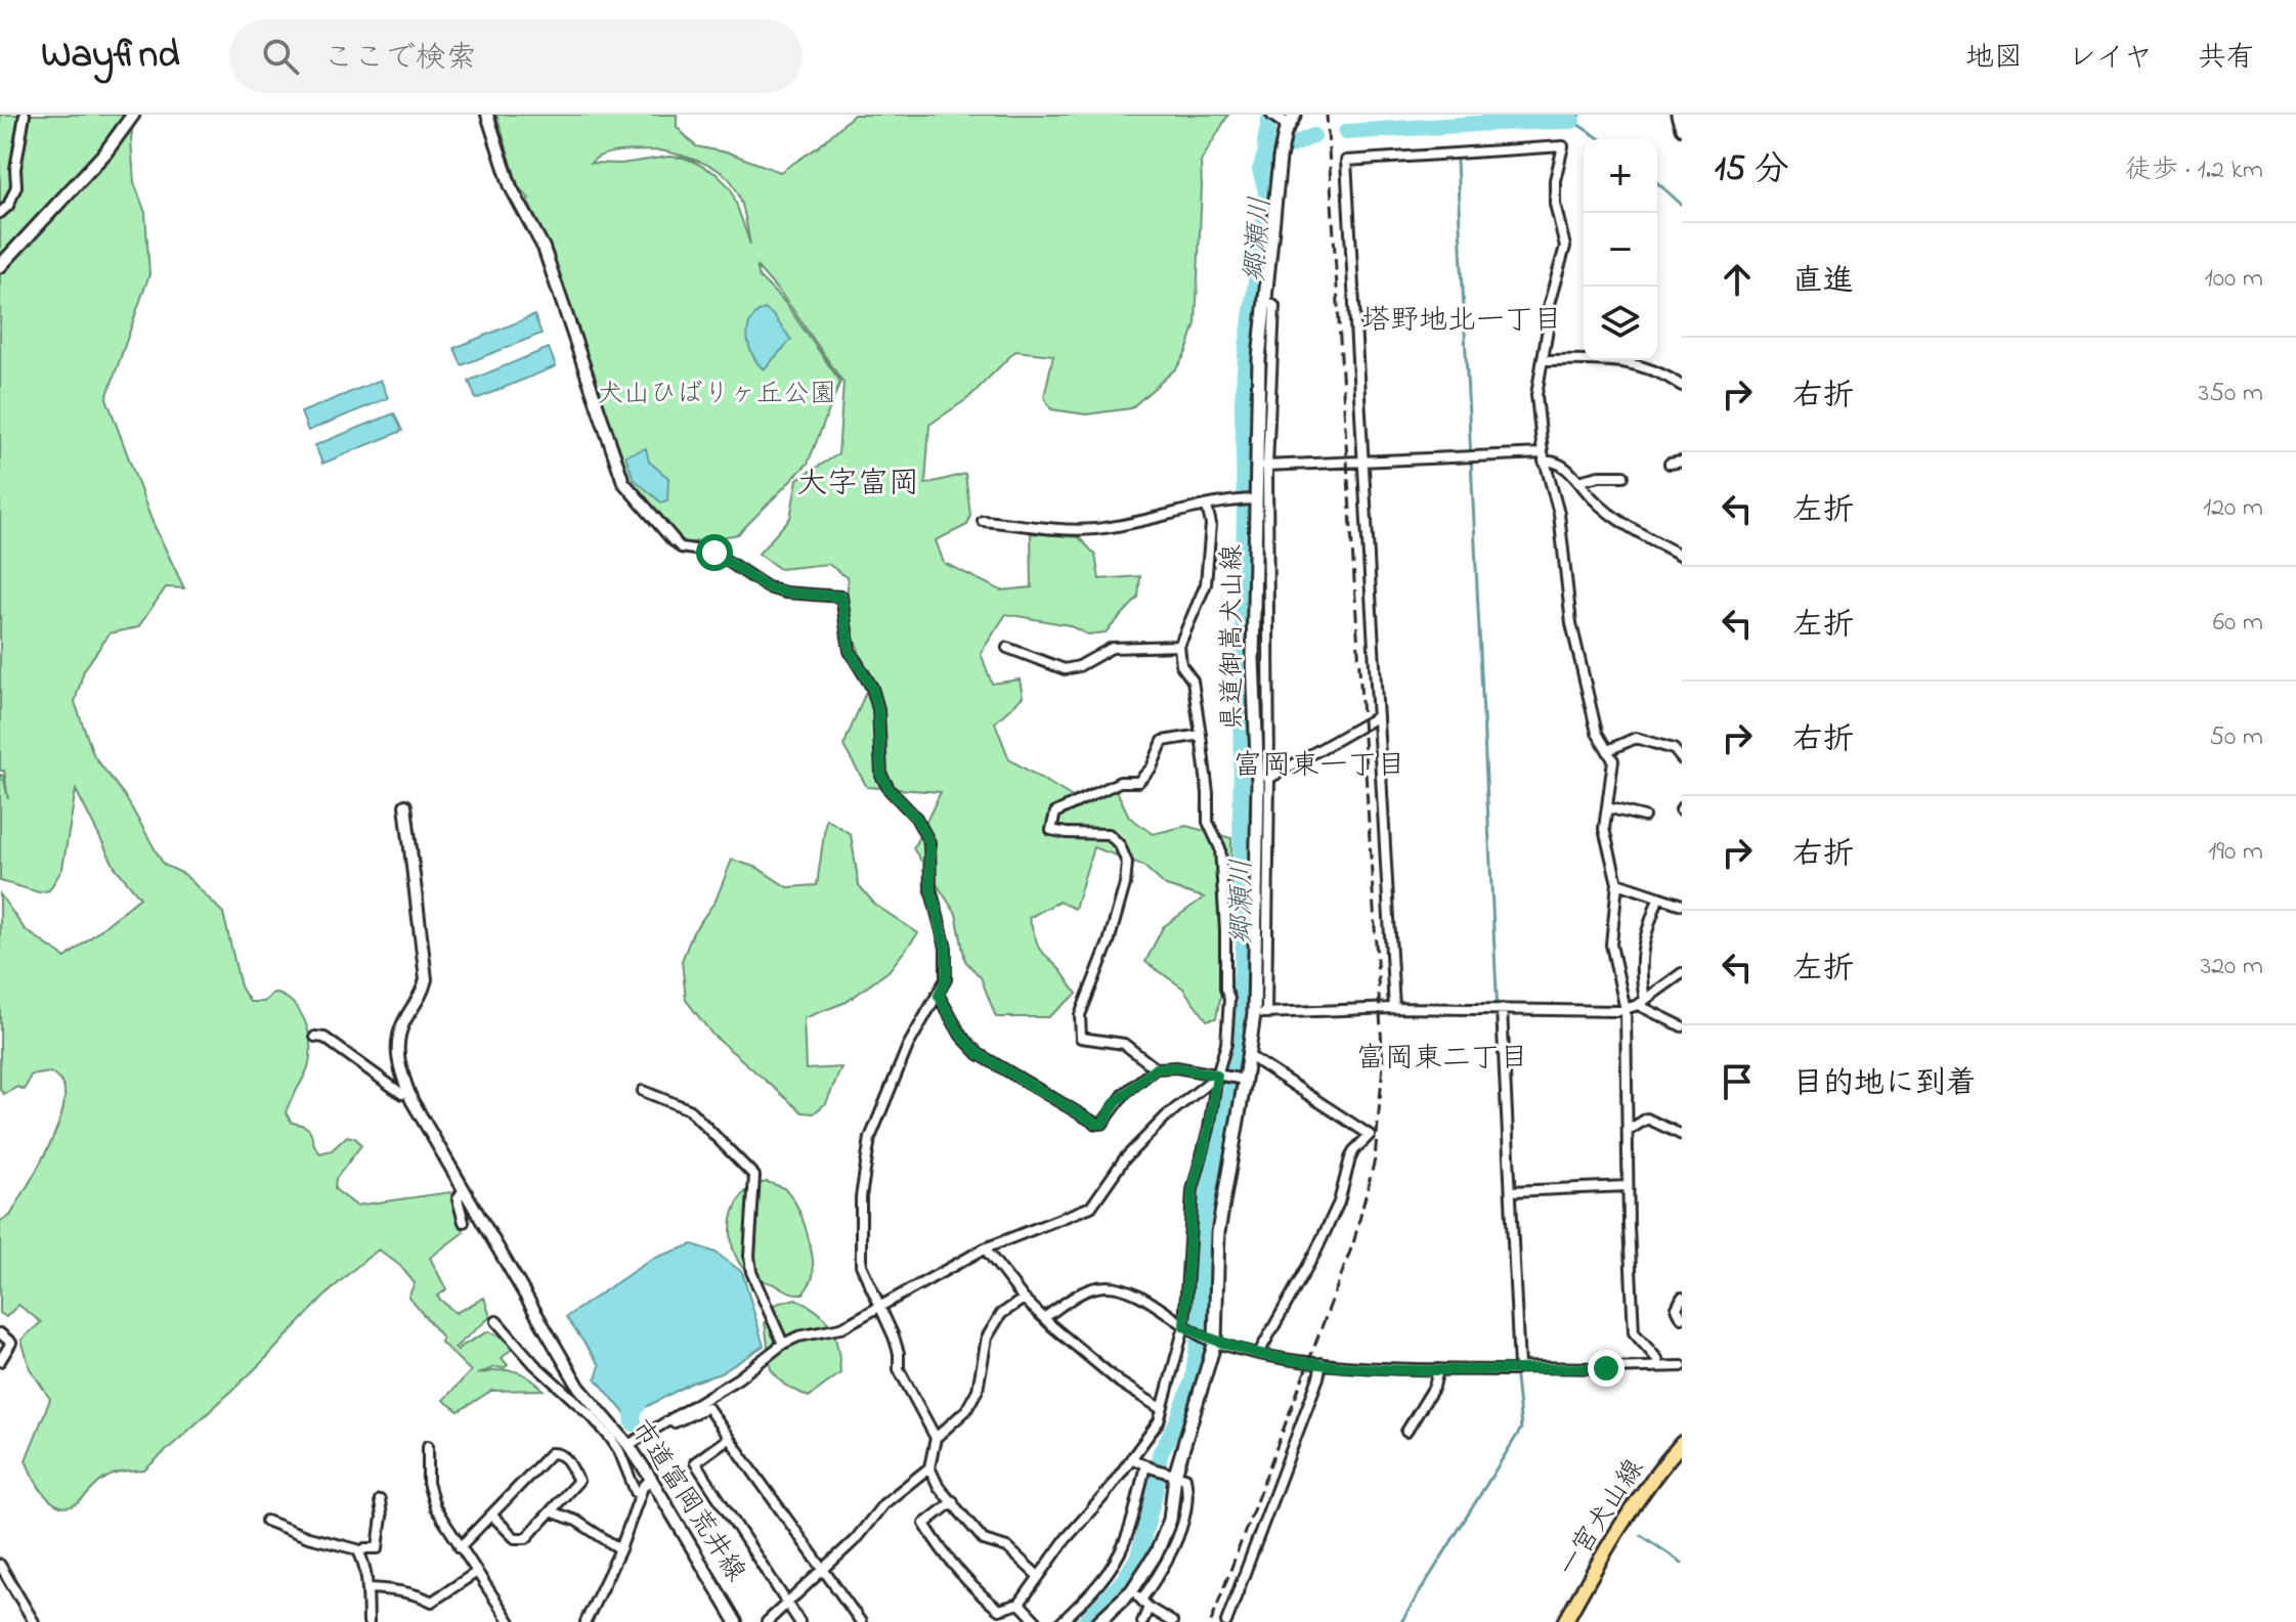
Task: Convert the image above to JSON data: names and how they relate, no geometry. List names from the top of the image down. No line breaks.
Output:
{"streets":{"main road":["県道御嵩犬山線","一宮犬山線"],"street":["市道富岡荒井線"]},"districts":["塔野地北一丁目","大字富岡","富岡東一丁目","富岡東二丁目"],"water":["郷瀬川"],"parks":["犬山ひばりヶ丘公園"],"page":{"header":"Wayfind","search":"ここで検索","nav":["地図","レイヤ","共有"],"heading":["15 分","徒歩 · 1.2 km"],"map_buttons":["+","−"],"list":[["直進","100 m"],["右折","350 m"],["左折","120 m"],["左折","60 m"],["右折","50 m"],["右折","190 m"],["左折","320 m"],"目的地に到着"]}}
